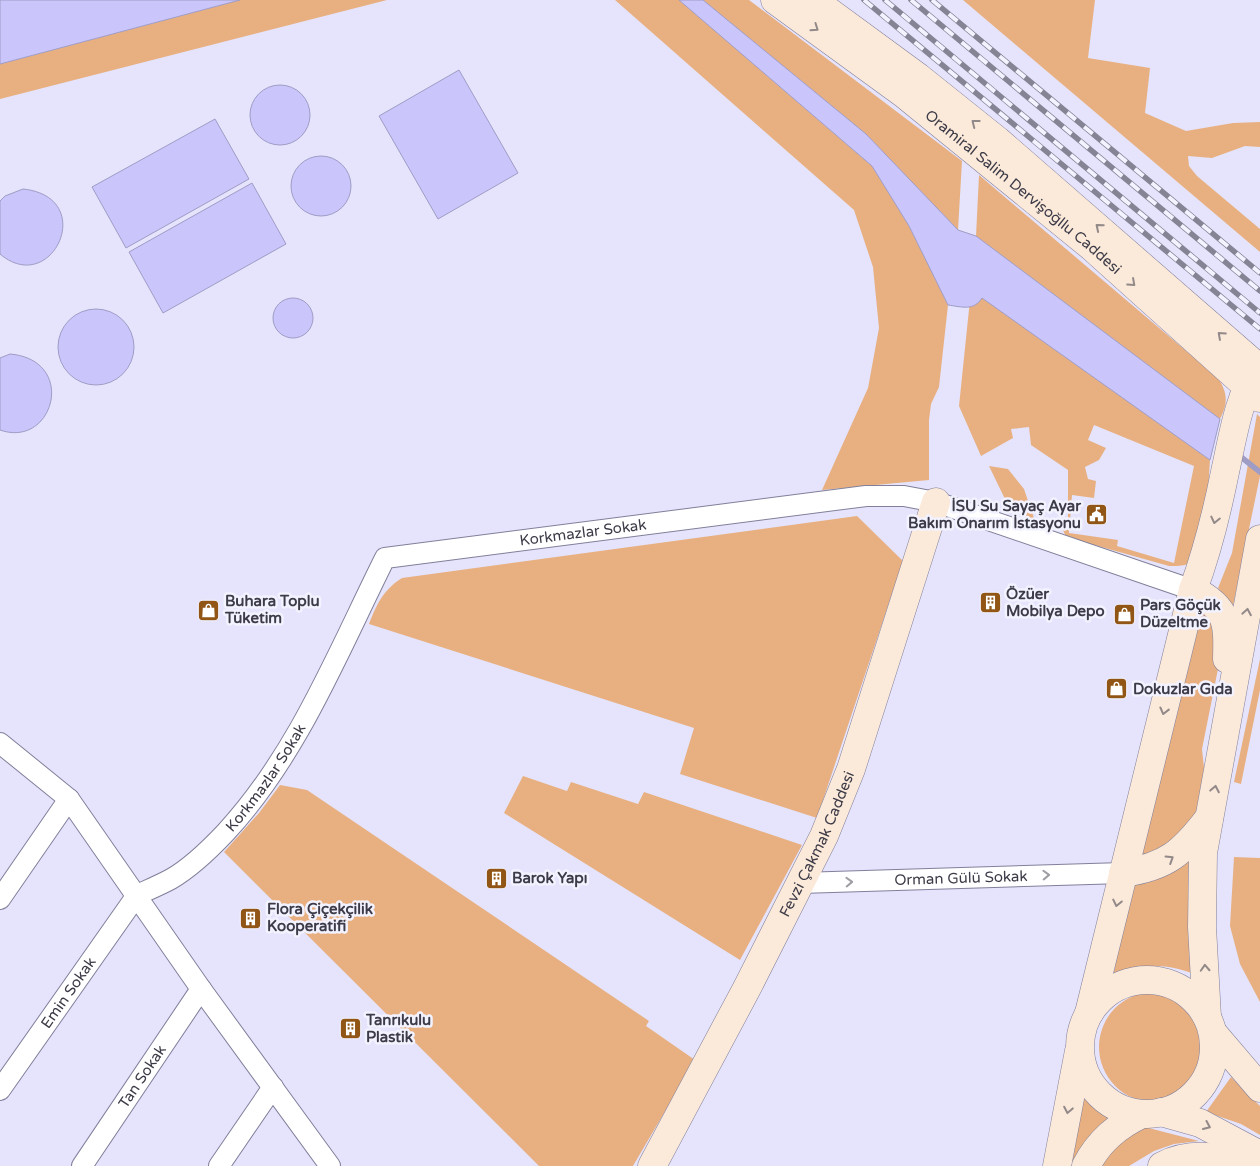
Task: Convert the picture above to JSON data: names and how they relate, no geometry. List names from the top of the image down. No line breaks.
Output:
{"streets":{"main road":["Oramiral Salim Dervişoğllu Caddesi","Fevzi Çakmak Caddesi"],"street":["Korkmazlar Sokak","Orman Gülü Sokak","Emin Sokak","Tan Sokak"]},"crossings":[["Korkmazlar Sokak","Fevzi Çakmak Caddesi"],["Korkmazlar Sokak","Emin Sokak"],["Fevzi Çakmak Caddesi","Orman Gülü Sokak"]],"one_way":["Orman Gülü Sokak"],"places":{"public building":["İSU Su Sayaç Ayar Bakım Onarım İstasyonu"],"building":["Özüer Mobilya Depo","Barok Yapı","Flora Çiçekçilik Kooperatifi","Tanrıkulu Plastik"],"shop":["Buhara Toplu Tüketim","Pars Göçük Düzeltme","Dokuzlar Gıda"]}}
